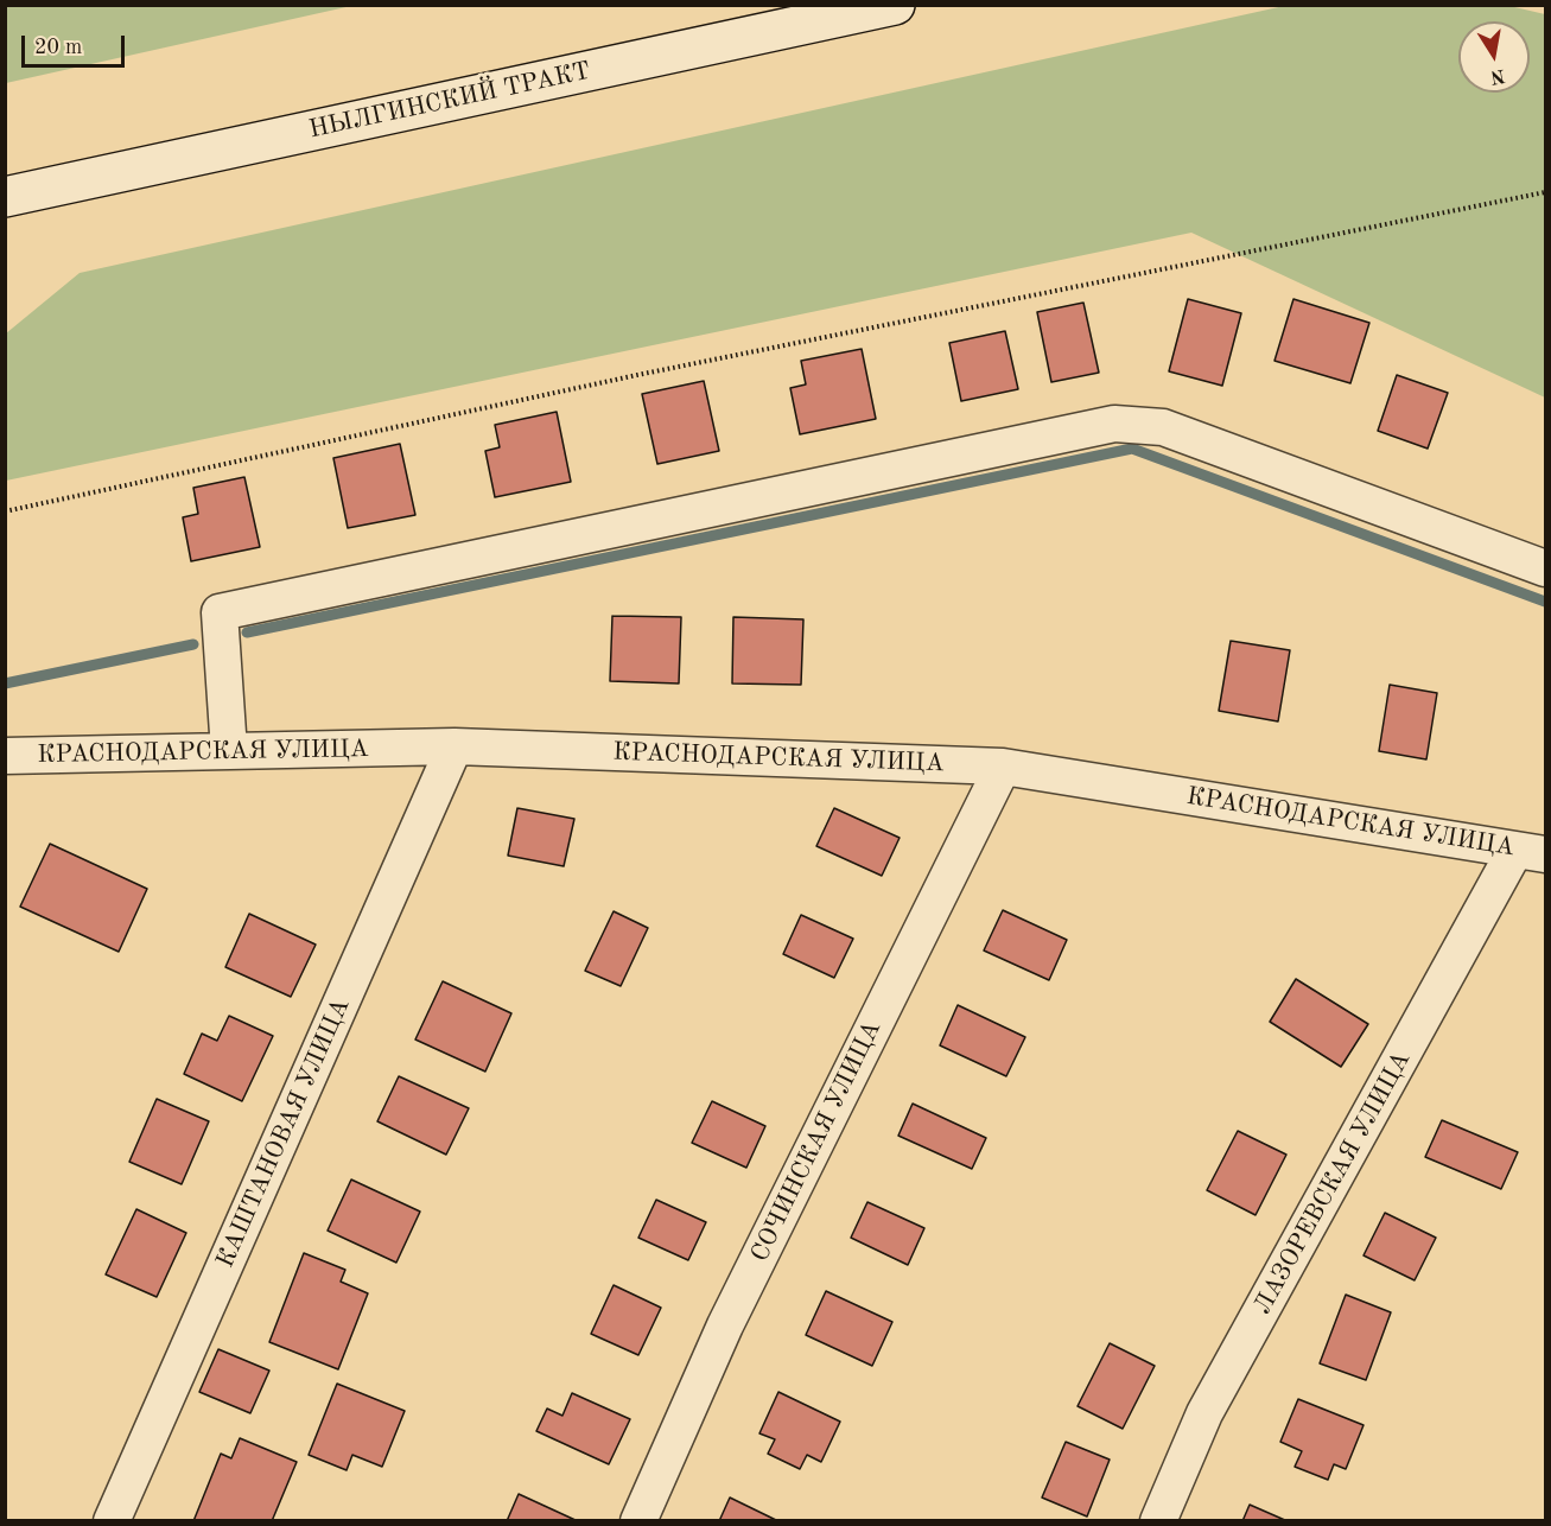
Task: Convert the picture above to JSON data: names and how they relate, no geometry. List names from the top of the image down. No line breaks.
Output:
{"streets":{"main road":["НЫЛГИНСКИЙ ТРАКТ"],"street":["КРАСНОДАРСКАЯ УЛИЦА","КАШТАНОВАЯ УЛИЦА","СОЧИНСКАЯ УЛИЦА","ЛАЗОРЕВСКАЯ УЛИЦА"]},"crossings":[["КРАСНОДАРСКАЯ УЛИЦА","КАШТАНОВАЯ УЛИЦА"],["КРАСНОДАРСКАЯ УЛИЦА","СОЧИНСКАЯ УЛИЦА"],["КРАСНОДАРСКАЯ УЛИЦА","ЛАЗОРЕВСКАЯ УЛИЦА"]],"scale_bar":"20 m","north":"bottom"}
